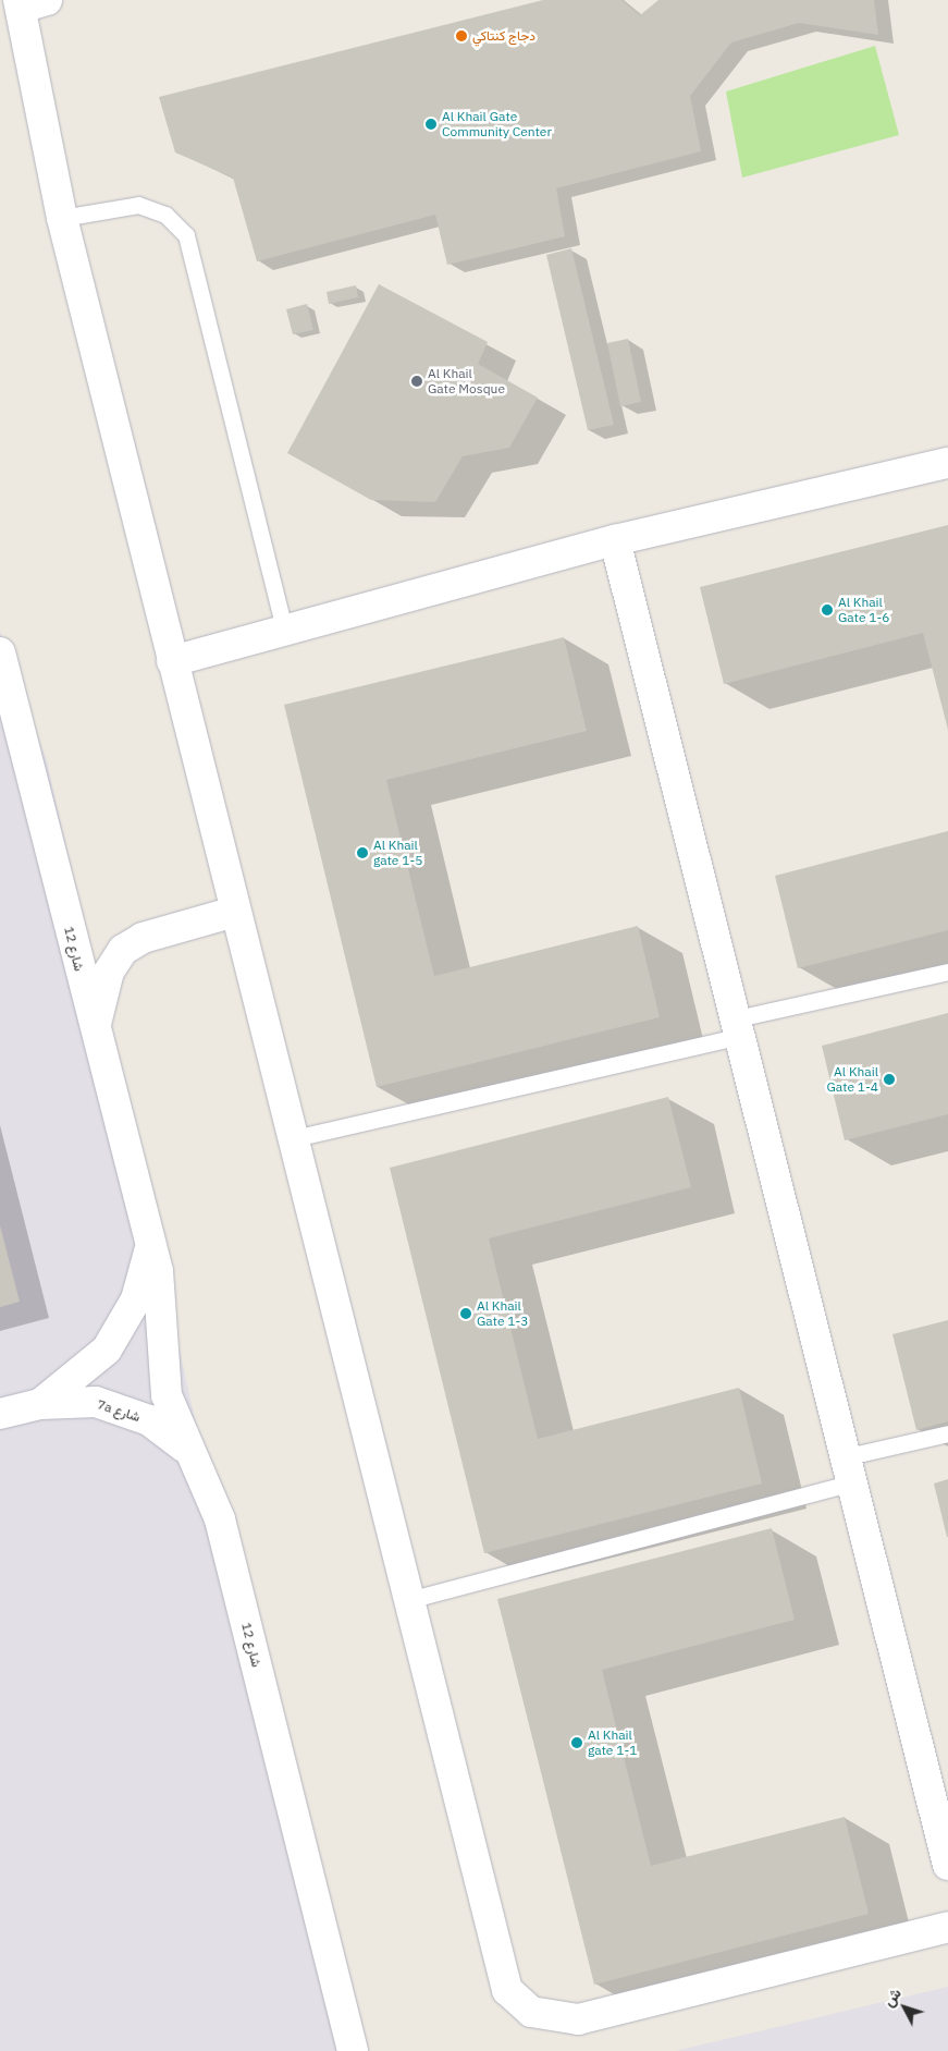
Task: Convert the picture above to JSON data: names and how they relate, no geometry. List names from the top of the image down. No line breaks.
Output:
{"streets":{"street":["شارع 12","7a شارع"]},"crossings":[["شارع 12","7a شارع"]],"places":["دجاج كنتاكي","Al Khail Gate Community Center","Al Khail Gate Mosque","Al Khail Gate 1-6","Al Khail gate 1-5","Al Khail Gate 1-4","Al Khail Gate 1-3","Al Khail gate 1-1"],"north":"top left"}
